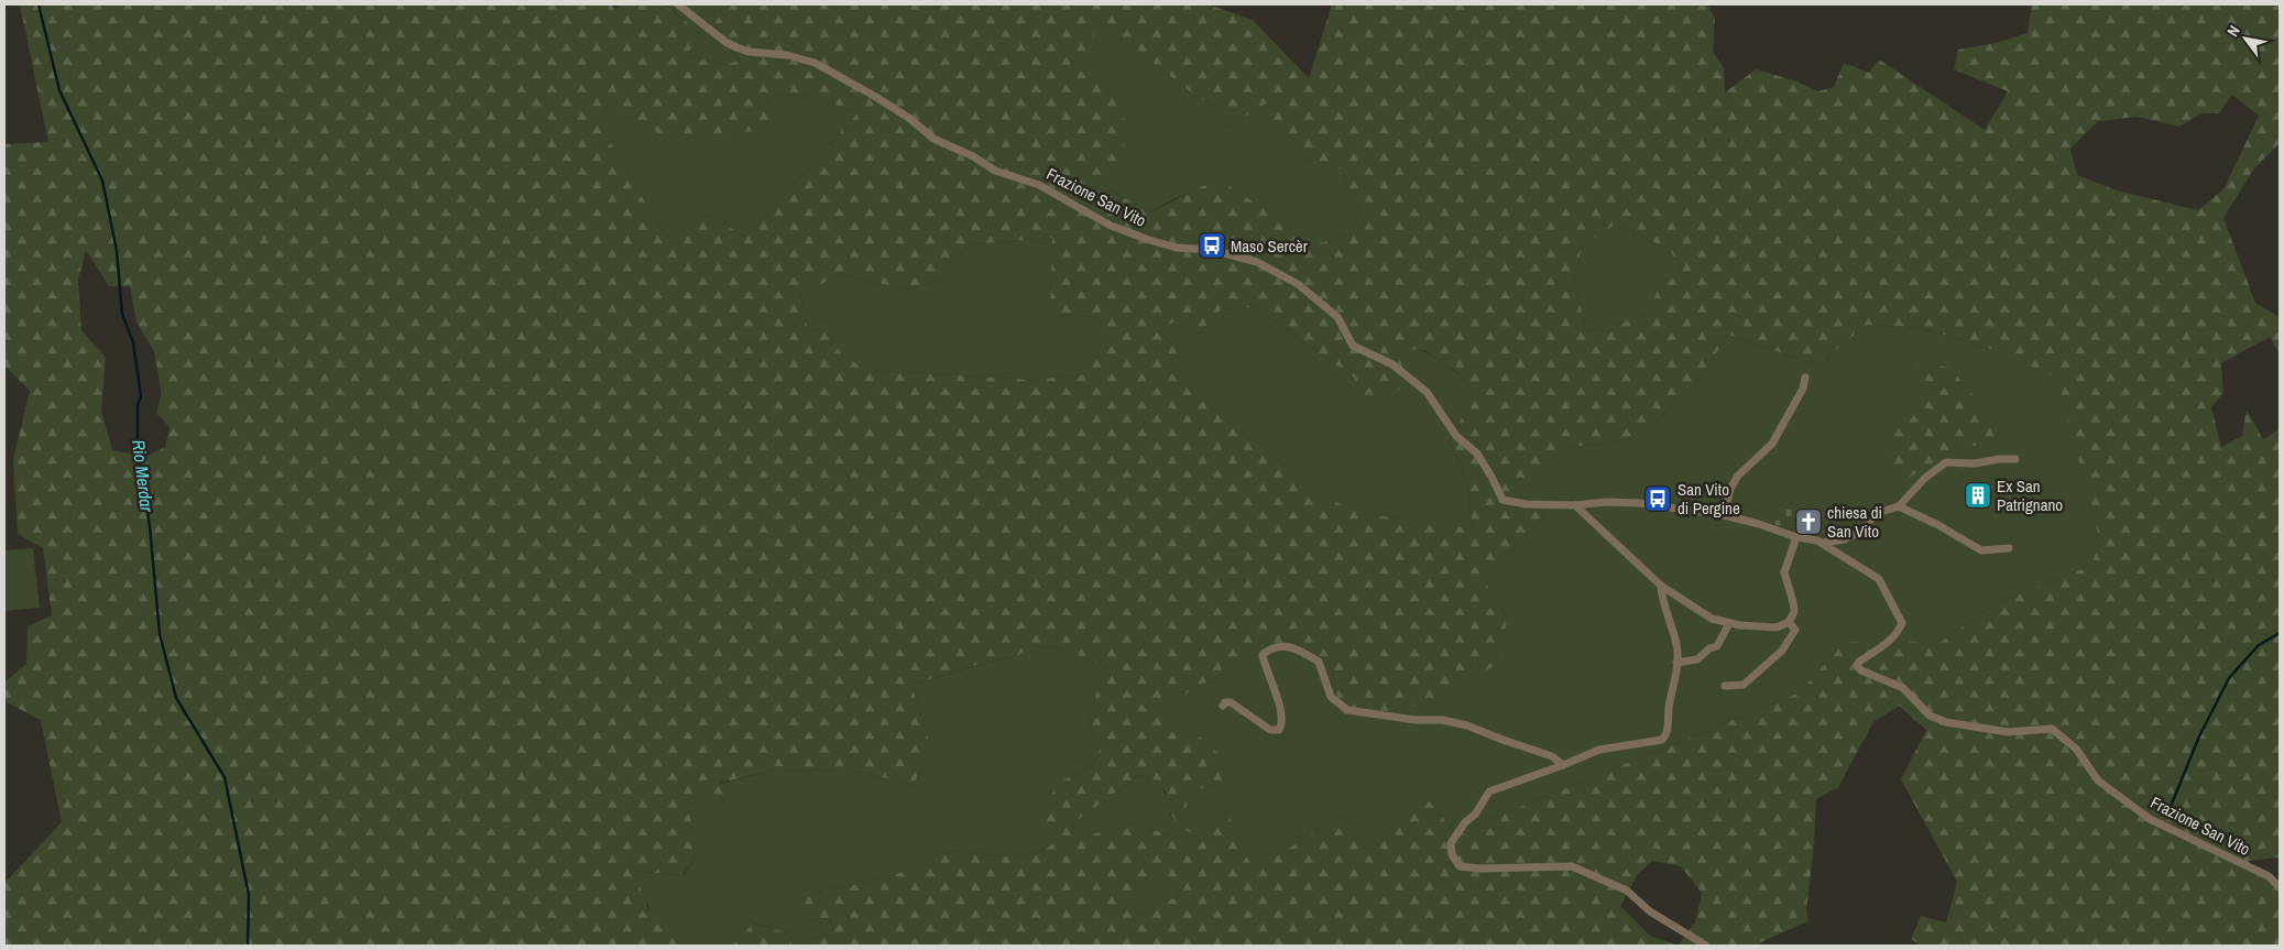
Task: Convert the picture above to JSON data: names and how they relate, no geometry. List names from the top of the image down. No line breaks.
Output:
{"streets":{"street":["Frazione San Vito"]},"water":["Rio Merdar"],"places":{"bus stop":["Maso Sercèr","San Vito di Pergine"],"building":["Ex San Patrignano"],"church":["chiesa di San Vito"]},"north":"top left"}
